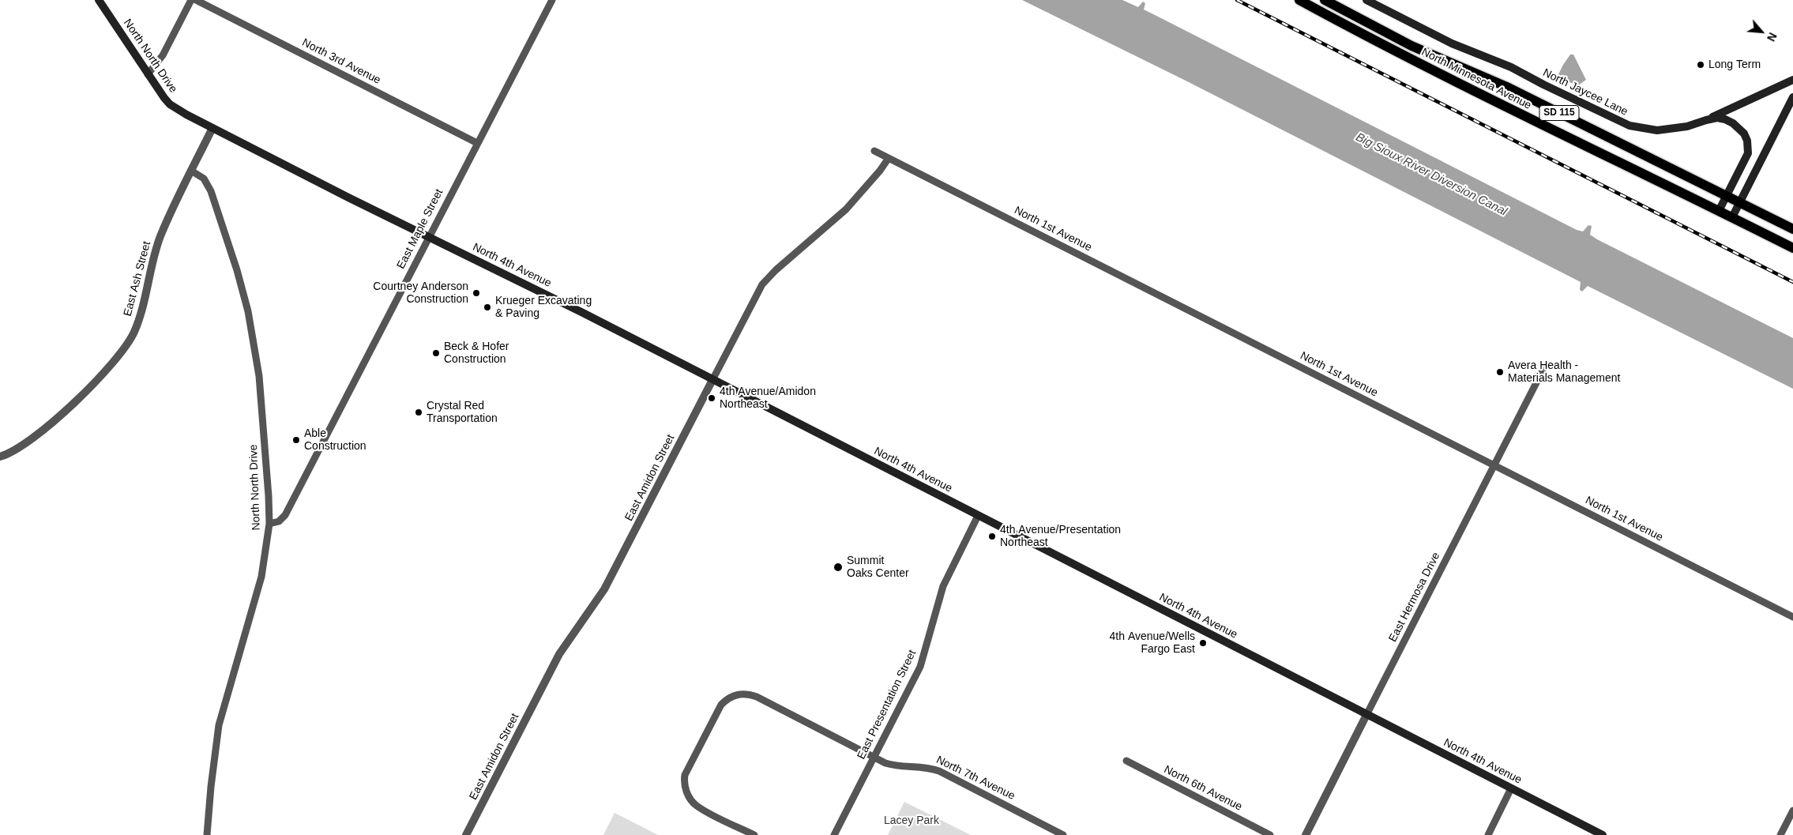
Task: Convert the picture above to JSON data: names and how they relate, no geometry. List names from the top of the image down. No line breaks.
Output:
{"streets":{"main road":["North North Drive","North Minnesota Avenue","North Jaycee Lane","SD 115","North 4th Avenue"],"street":["North 3rd Avenue","East Maple Street","North 1st Avenue","East Ash Street","East Amidon Street","East Hermosa Drive","East Presentation Street","North 7th Avenue","North 6th Avenue"]},"crossings":[["North North Drive","East Maple Street"],["North North Drive","North 4th Avenue"],["North North Drive","East Ash Street"],["North 3rd Avenue","East Maple Street"],["North Minnesota Avenue","North Jaycee Lane"],["East Maple Street","North 4th Avenue"],["North 1st Avenue","East Amidon Street"],["North 1st Avenue","East Hermosa Drive"],["North 4th Avenue","East Ash Street"],["North 4th Avenue","East Amidon Street"],["North 4th Avenue","East Hermosa Drive"],["North 4th Avenue","East Presentation Street"],["East Presentation Street","North 7th Avenue"]],"water":["Big Sioux River Diversion Canal"],"parks":["Lacey Park"],"places":["Long Term","Courtney Anderson Construction","Krueger Excavating & Paving","Beck & Hofer Construction","Avera Health - Materials Management","4th Avenue/Amidon Northeast","Crystal Red Transportation","Able Construction","4th Avenue/Presentation Northeast","Summit Oaks Center","4th Avenue/Wells Fargo East"],"north":"bottom right"}
